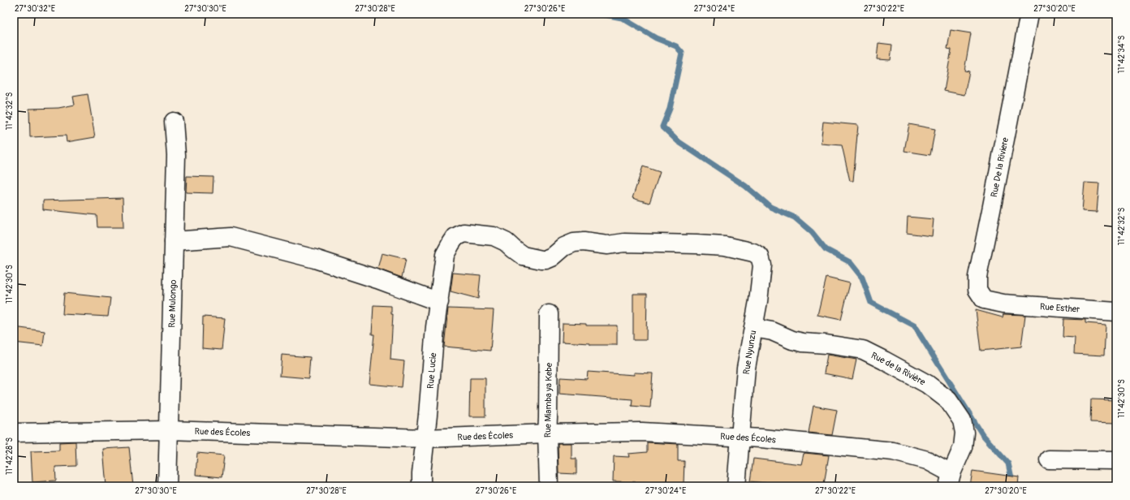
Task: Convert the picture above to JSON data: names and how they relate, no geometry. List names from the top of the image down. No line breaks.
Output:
{"streets":{"street":["Rue De la Riviere","Rue Mulongo","Rue Esther","Rue Nyunzu","Rue de la Rivière","Rue Lucie","Rue Miamba ya Kebe","Rue des Écoles"]},"crossings":[["Rue De la Riviere","Rue Esther"],["Rue Mulongo","Rue des Écoles"],["Rue Nyunzu","Rue de la Rivière"],["Rue Nyunzu","Rue Lucie"],["Rue Nyunzu","Rue des Écoles"],["Rue de la Rivière","Rue des Écoles"],["Rue Lucie","Rue des Écoles"],["Rue Miamba ya Kebe","Rue des Écoles"]],"coordinates":["27°30'32\"E","27°30'30\"E","27°30'28\"E","27°30'26\"E","27°30'24\"E","27°30'22\"E","27°30'20\"E","11°42'34\"S","11°42'32\"S","11°42'30\"S","11°42'28\"S"]}
